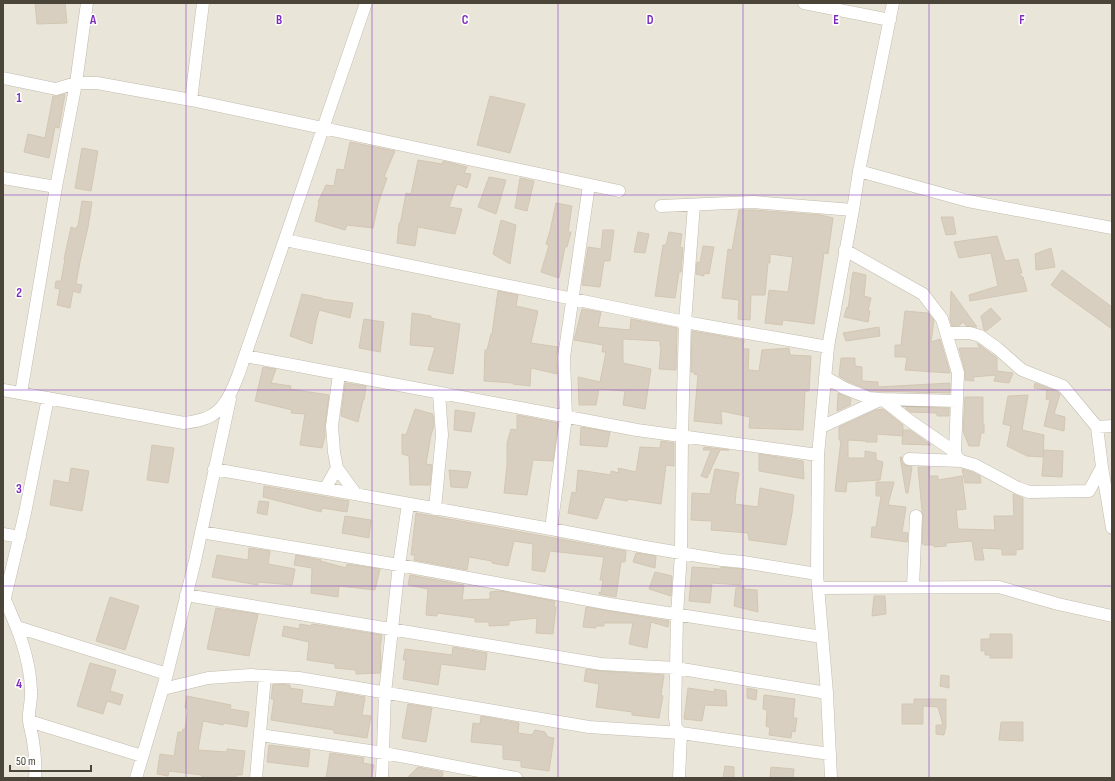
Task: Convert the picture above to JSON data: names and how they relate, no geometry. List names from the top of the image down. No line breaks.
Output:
{"scale_bar":"50 m","grid":{"columns":["A","B","C","D","E","F"],"rows":["1","2","3","4"]}}
